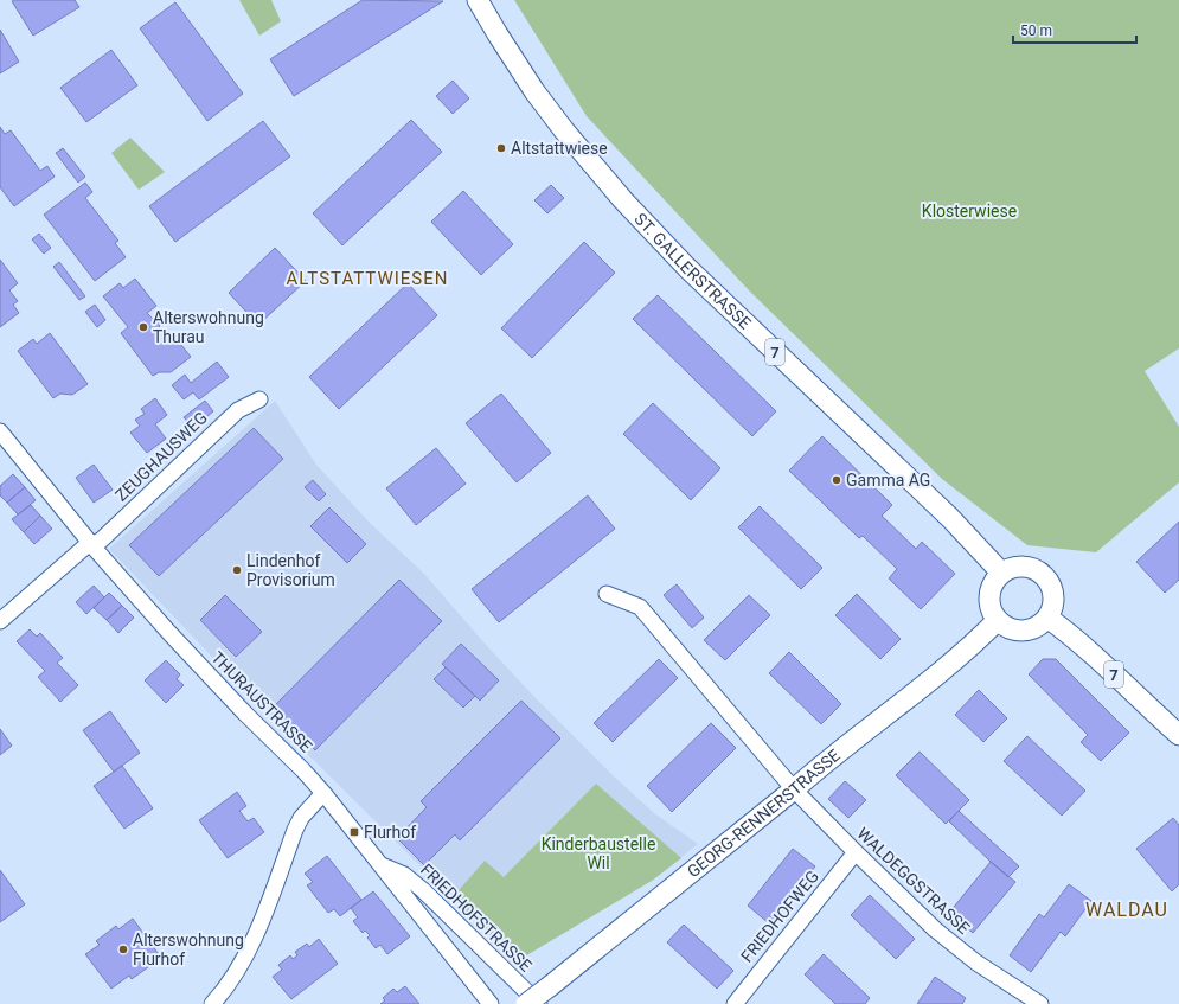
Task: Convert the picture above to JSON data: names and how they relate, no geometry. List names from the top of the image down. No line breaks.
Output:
{"streets":{"main road":["ST. GALLERSTRASSE","7","GEORG-RENNERSTRASSE"],"street":["ZEUGHAUSWEG","THURAUSTRASSE","WALDEGGSTRASSE","FRIEDHOFWEG","FRIEDHOFSTRASSE"]},"crossings":[["ST. GALLERSTRASSE","7"],["ST. GALLERSTRASSE","GEORG-RENNERSTRASSE"],["7","GEORG-RENNERSTRASSE"],["ZEUGHAUSWEG","THURAUSTRASSE"],["THURAUSTRASSE","FRIEDHOFSTRASSE"],["GEORG-RENNERSTRASSE","WALDEGGSTRASSE"],["WALDEGGSTRASSE","FRIEDHOFWEG"]],"districts":["ALTSTATTWIESEN","WALDAU"],"parks":["Klosterwiese","Kinderbaustelle Wil"],"places":{"other":["Altstattwiese","Alterswohnung Thurau","Gamma AG","Lindenhof Provisorium","Alterswohnung Flurhof"],"transit":["Flurhof"]},"scale_bar":"50 m"}
